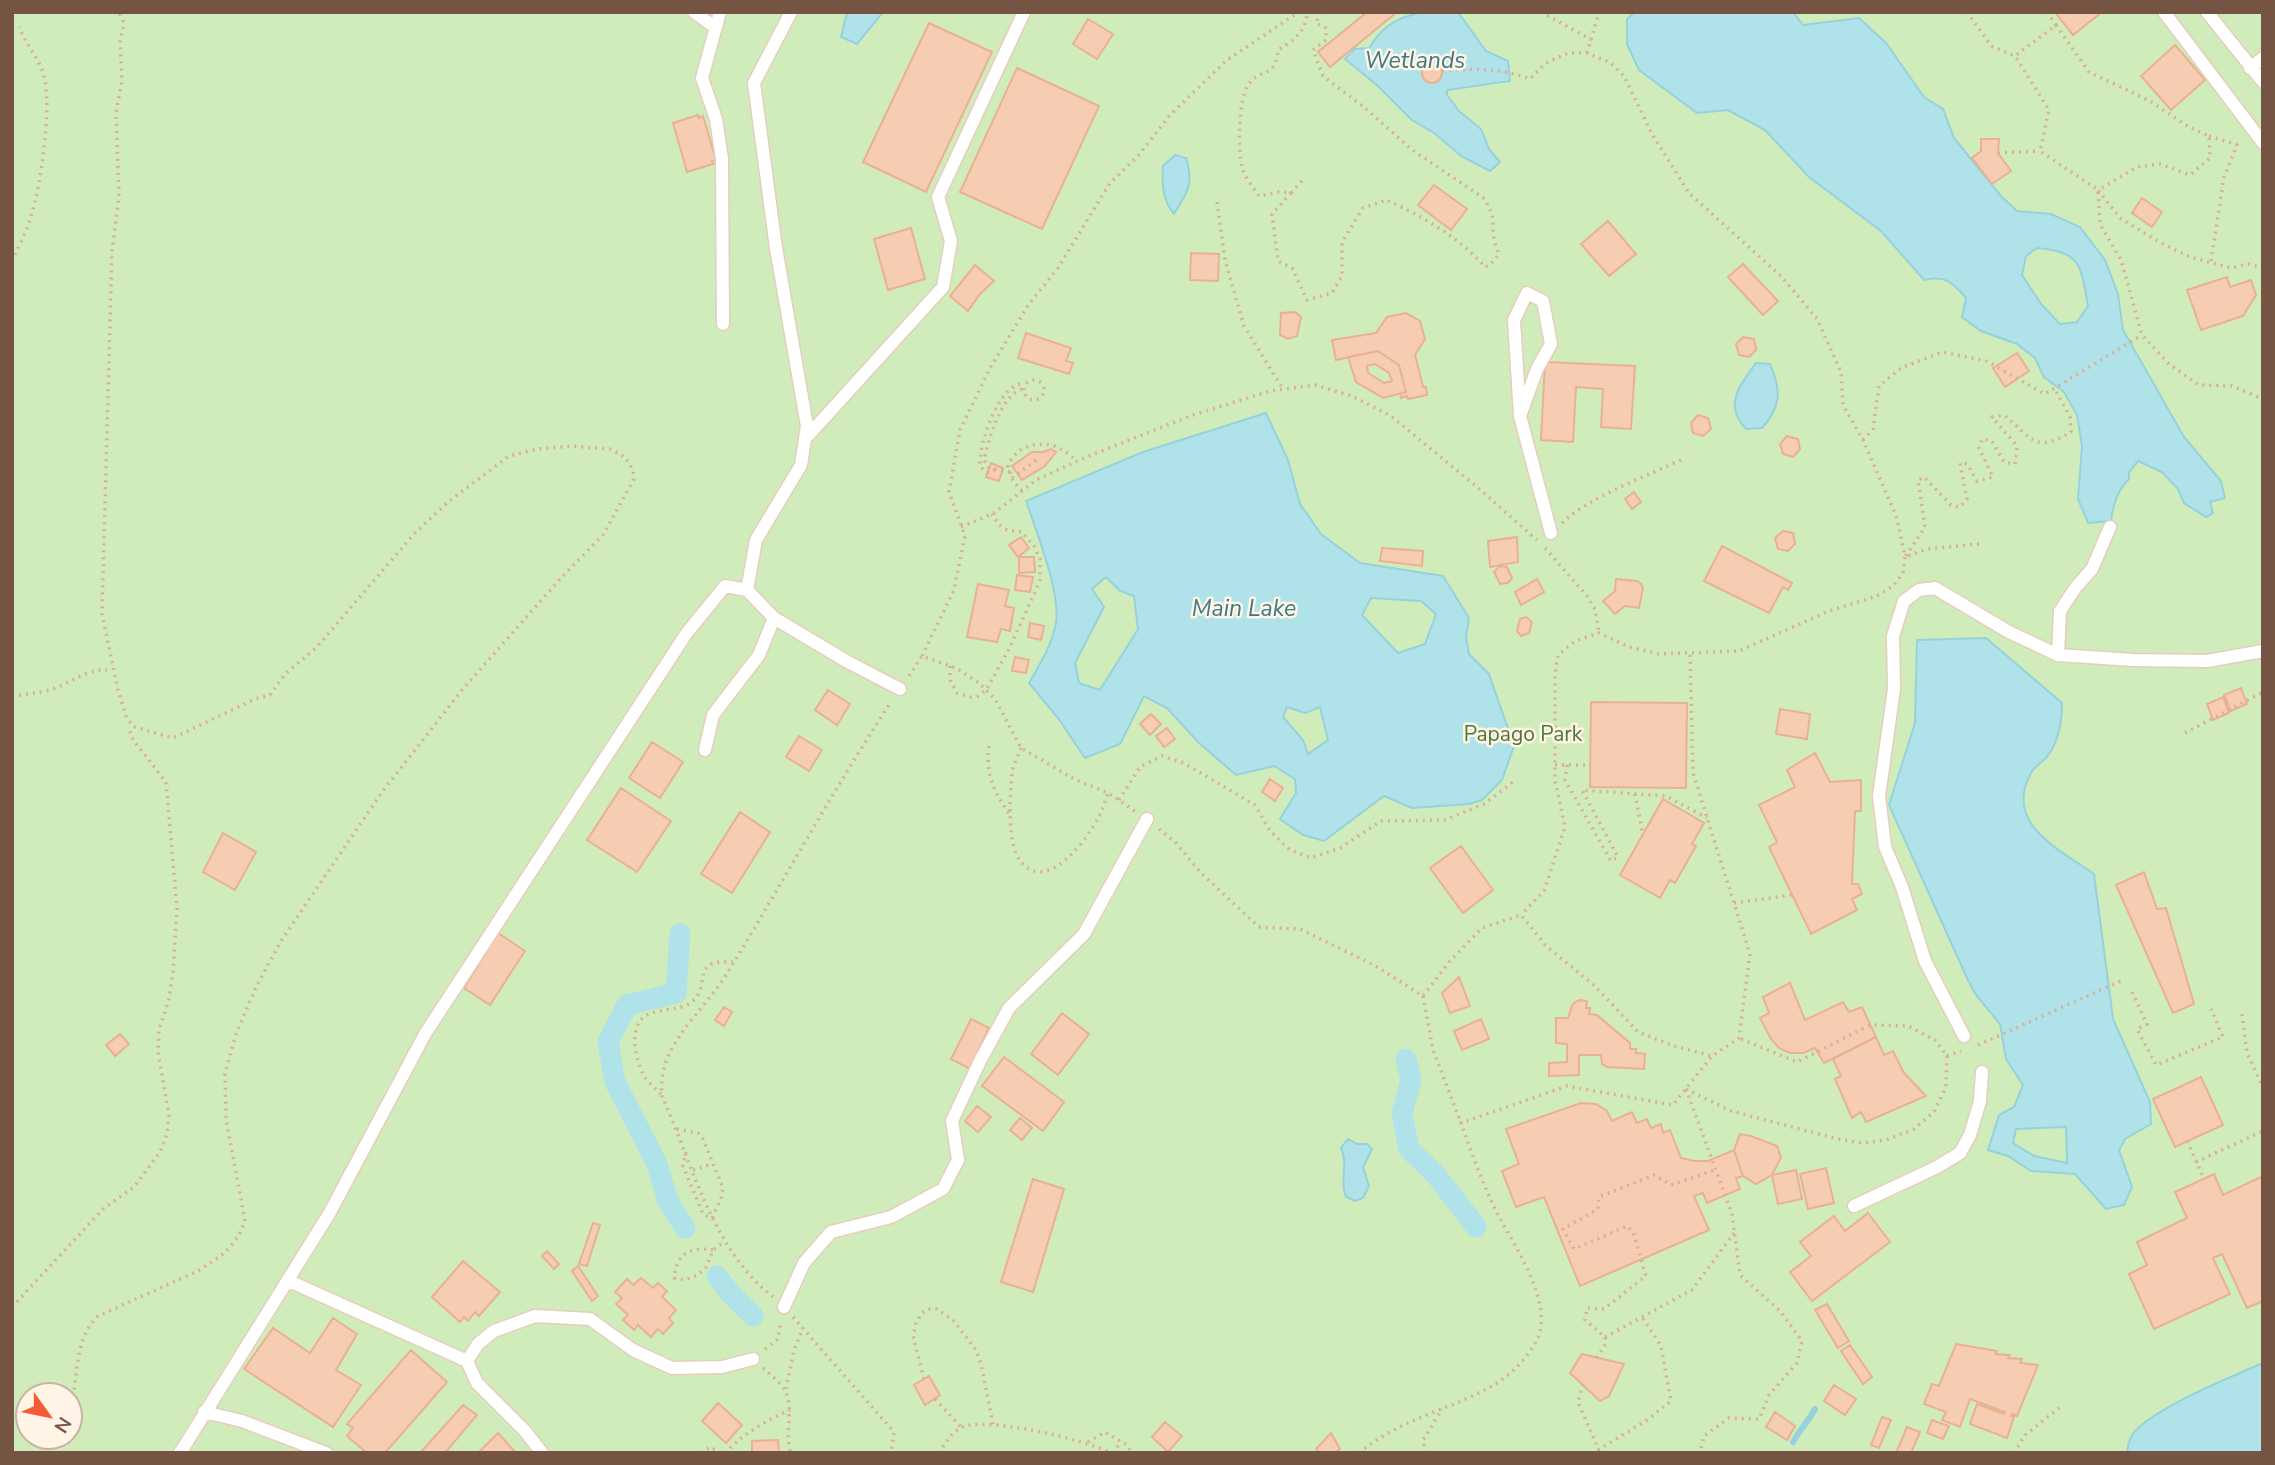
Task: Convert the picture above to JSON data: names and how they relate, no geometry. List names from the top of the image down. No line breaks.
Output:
{"water":["Wetlands","Main Lake"],"parks":["Papago Park"],"north":"bottom right"}
